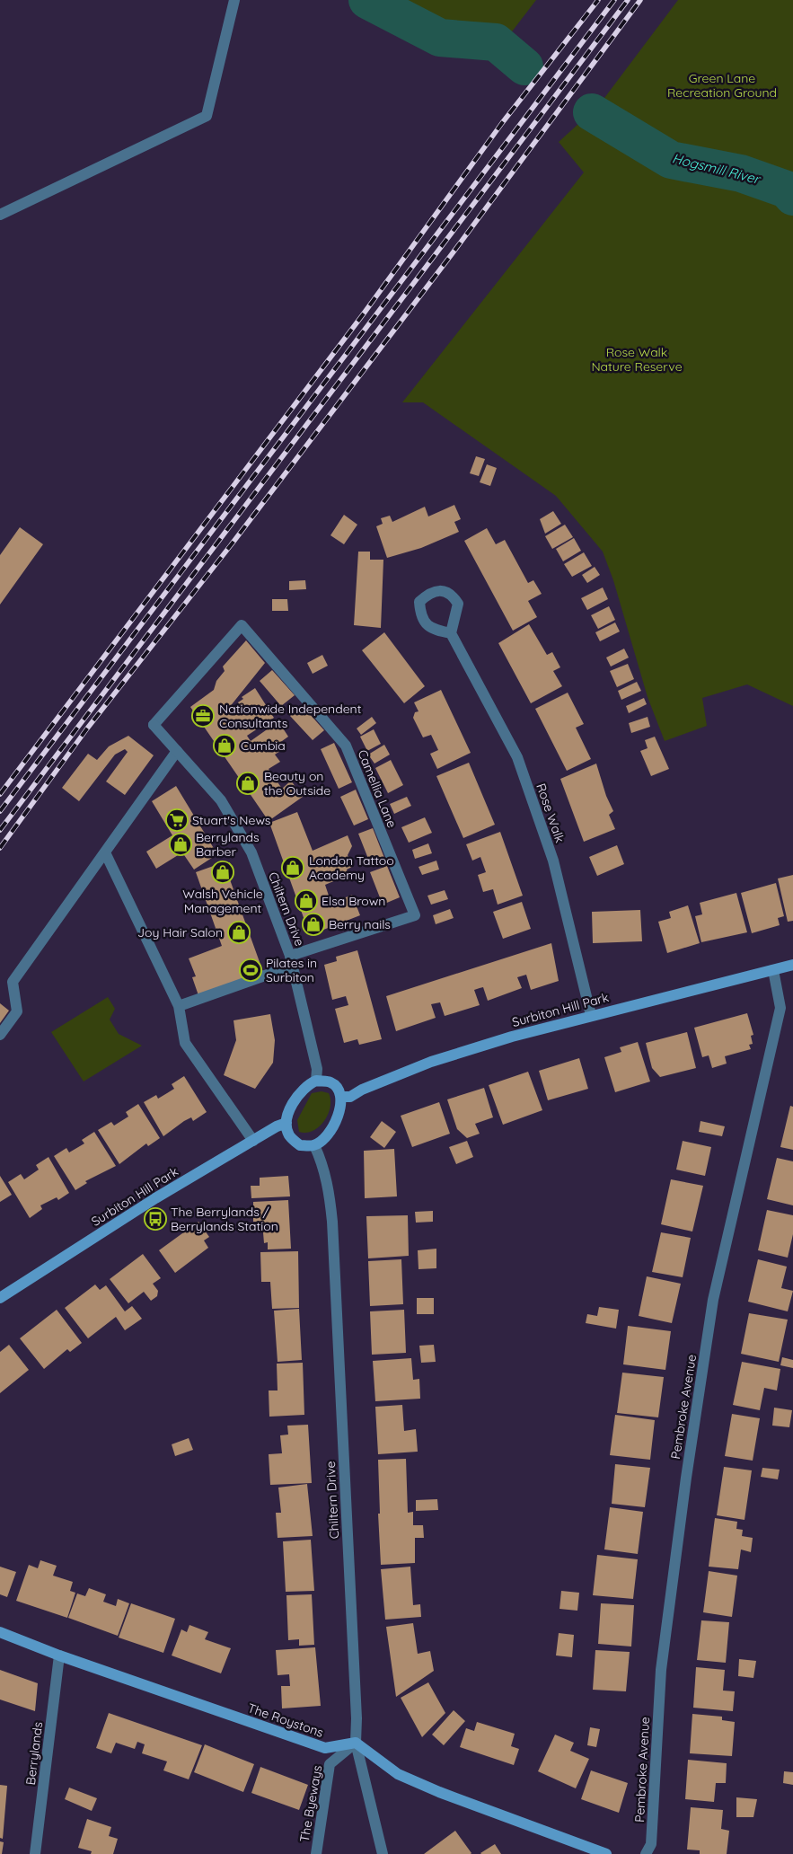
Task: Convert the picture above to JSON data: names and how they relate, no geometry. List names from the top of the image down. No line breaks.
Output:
{"streets":{"street":["Camellia Lane","Rose Walk","Chiltern Drive","Surbiton Hill Park","Pembroke Avenue","The Roystons","Berrylands","The Byeways"]},"crossings":[["Camellia Lane","Chiltern Drive"],["Rose Walk","Surbiton Hill Park"],["Chiltern Drive","Surbiton Hill Park"],["Chiltern Drive","The Roystons"],["Chiltern Drive","The Byeways"],["Surbiton Hill Park","Pembroke Avenue"],["The Roystons","Berrylands"],["The Roystons","The Byeways"]],"water":["Hogsmill River"],"parks":["Green Lane Recreation Ground","Rose Walk Nature Reserve"],"places":{"office":["Nationwide Independent Consultants"],"shop":["Cumbia","Beauty on the Outside","Berrylands Barber","London Tattoo Academy","Walsh Vehicle Management","Elsa Brown","Berry nails","Joy Hair Salon"],"supermarket":["Stuart's News"],"sports":["Pilates in Surbiton"],"bus stop":["The Berrylands / Berrylands Station"]}}
